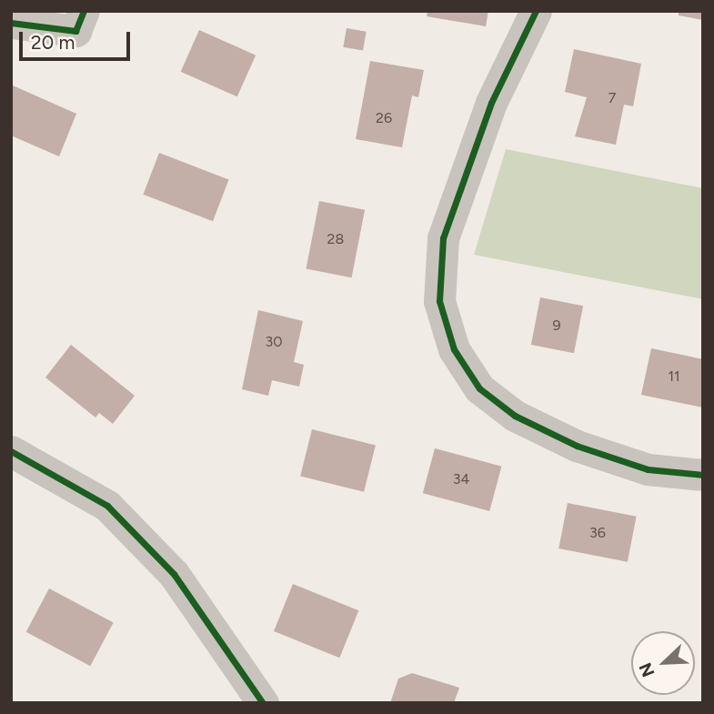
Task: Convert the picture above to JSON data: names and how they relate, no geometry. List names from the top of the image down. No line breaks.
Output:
{"house_numbers":["7","26","28","9","30","11","34","36"],"scale_bar":"20 m","north":"bottom left"}
